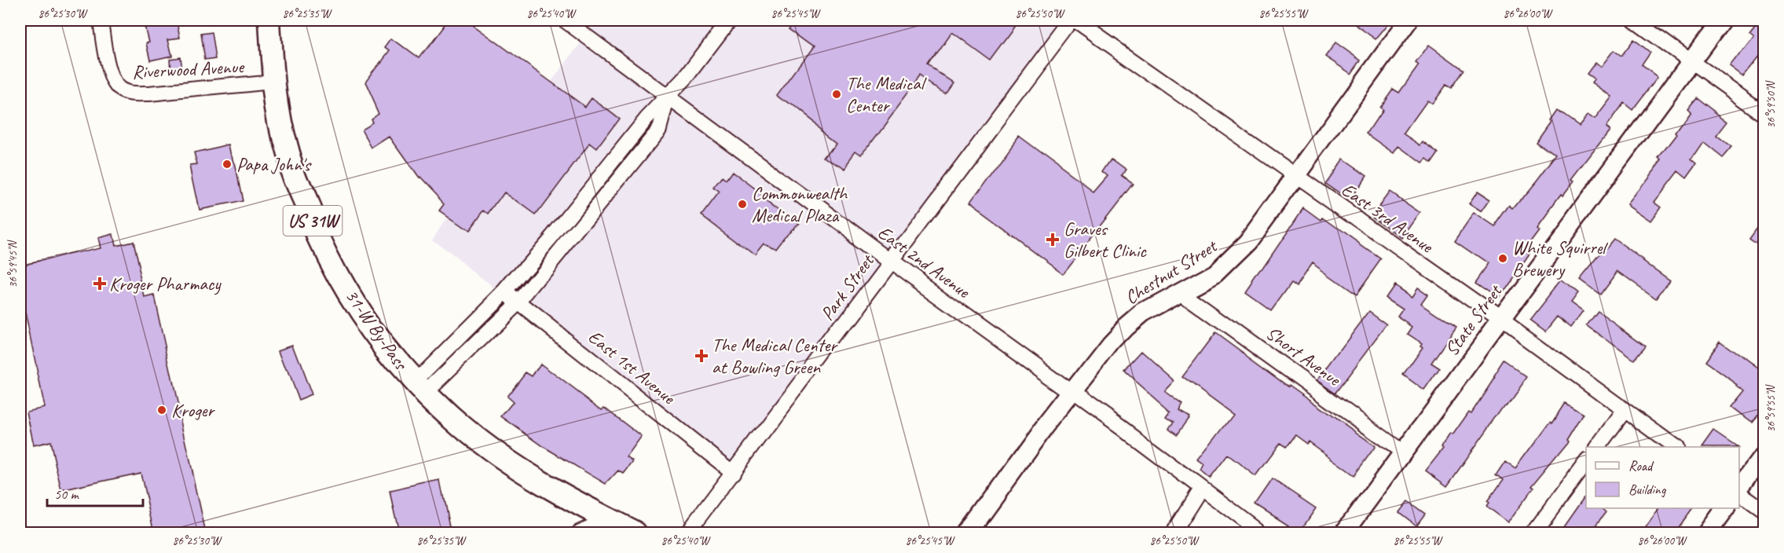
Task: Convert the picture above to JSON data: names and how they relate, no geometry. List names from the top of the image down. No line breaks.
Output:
{"streets":{"main road":["US 31W","31-W By-Pass"],"street":["Riverwood Avenue","East 3rd Avenue","East 2nd Avenue","Chestnut Street","Park Street","State Street","Short Avenue","East 1st Avenue"]},"crossings":[["Riverwood Avenue","31-W By-Pass"],["East 3rd Avenue","Chestnut Street"],["East 3rd Avenue","Park Street"],["East 3rd Avenue","State Street"],["East 2nd Avenue","Chestnut Street"],["East 2nd Avenue","Park Street"],["Chestnut Street","Short Avenue"],["Park Street","East 1st Avenue"],["State Street","Short Avenue"]],"places":{"other":["The Medical Center","Papa John's","Commonwealth Medical Plaza","White Squirrel Brewery","Kroger"],"health":["Graves Gilbert Clinic","Kroger Pharmacy","The Medical Center at Bowling Green"]},"legend":["Road","Building"],"scale_bar":"50 m","coordinates":["86°25'30\"W","86°25'35\"W","86°25'40\"W","86°25'45\"W","86°25'50\"W","86°25'55\"W","86°26'00\"W","36°59'50\"N","36°59'45\"N","36°59'55\"N"]}
